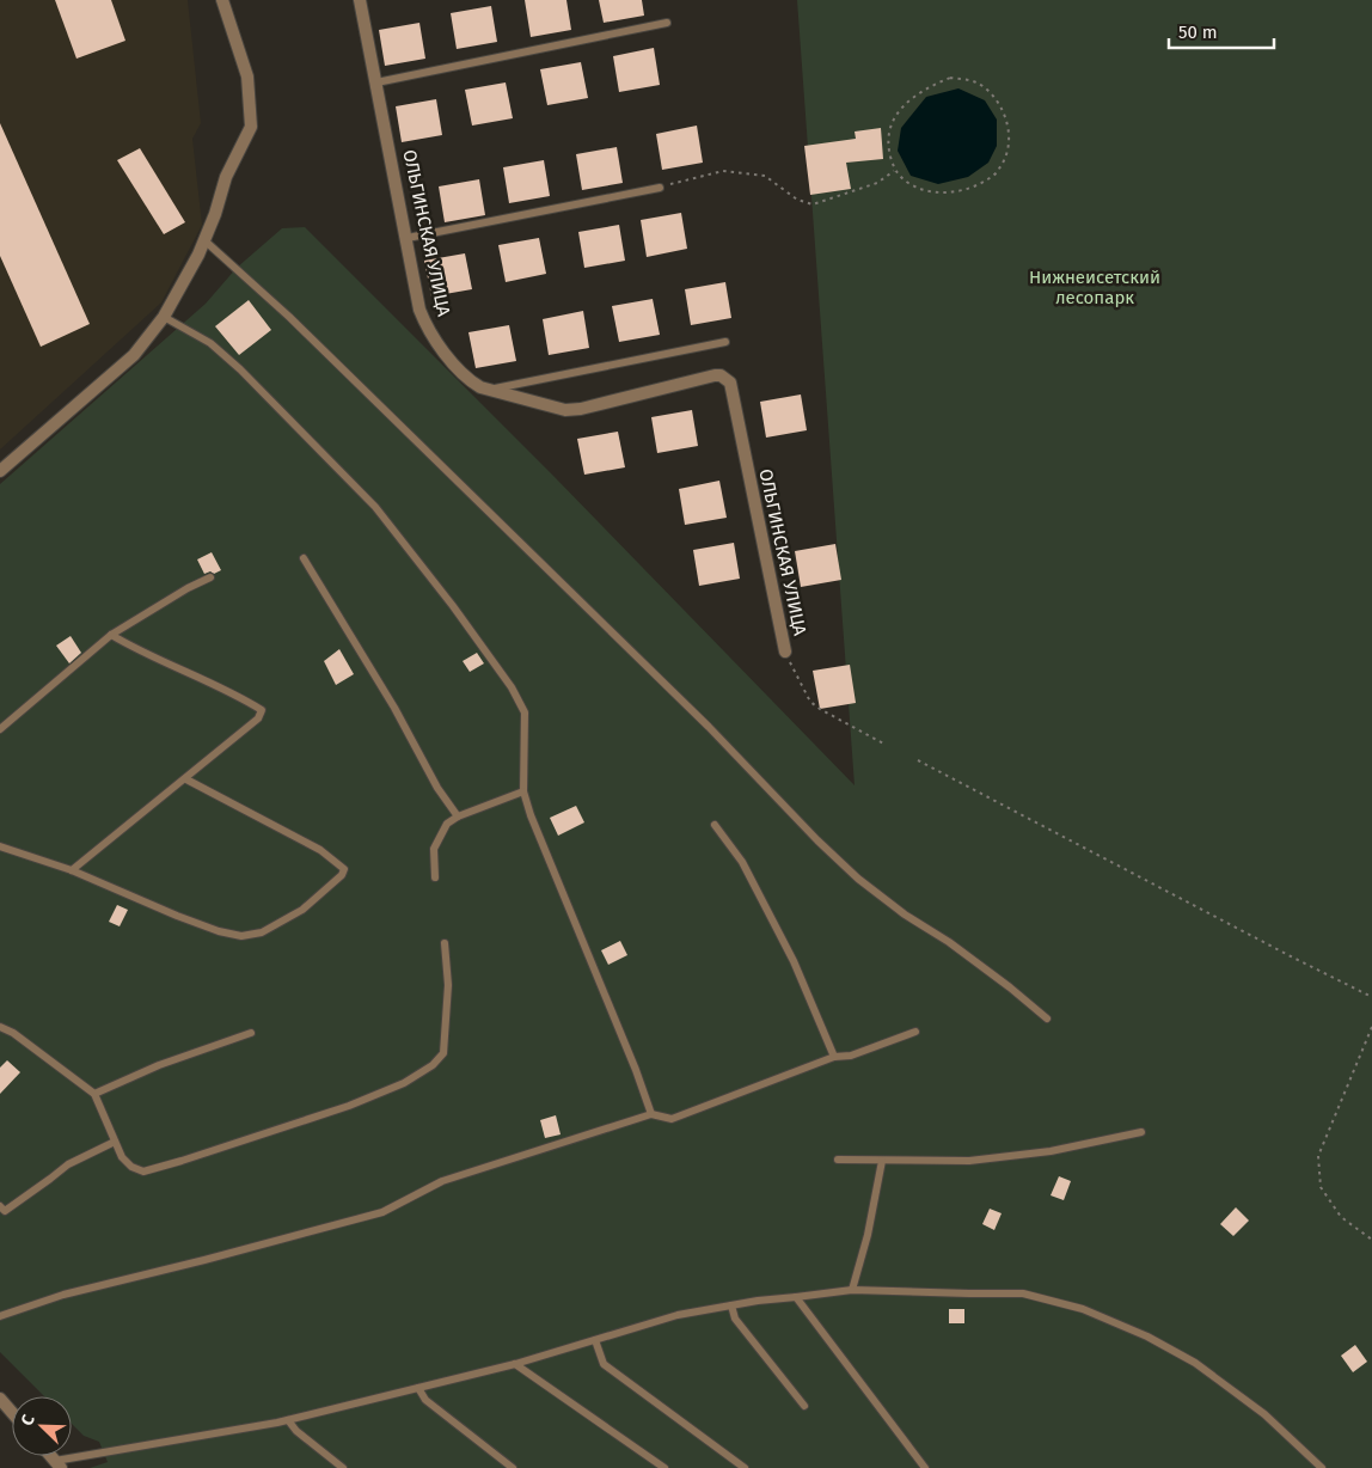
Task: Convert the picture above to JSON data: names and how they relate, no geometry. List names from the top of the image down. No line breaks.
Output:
{"streets":{"street":["ОЛЬГИНСКАЯ УЛИЦА"]},"parks":["Нижнеисетский лесопарк"],"scale_bar":"50 m","north":"top left"}
